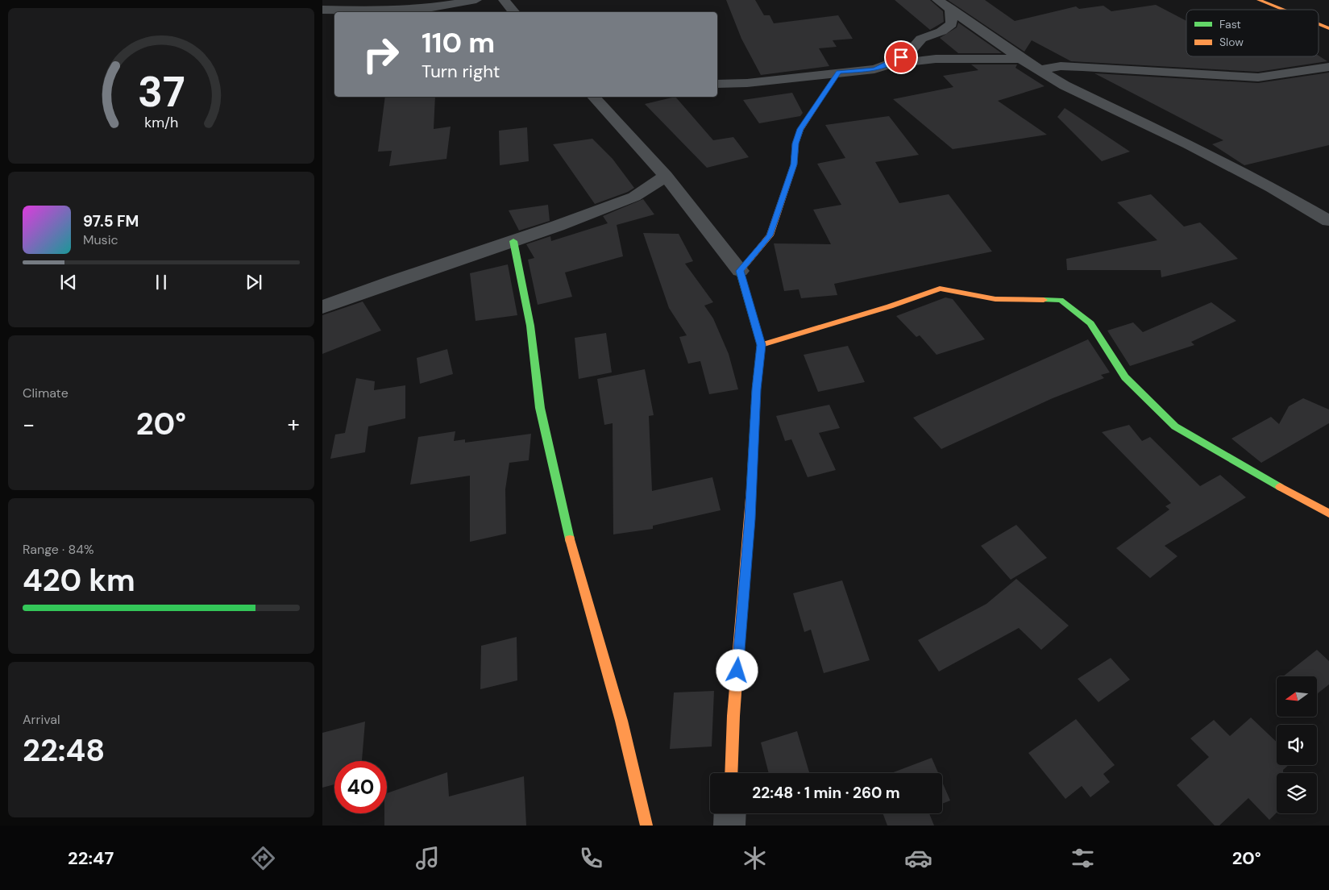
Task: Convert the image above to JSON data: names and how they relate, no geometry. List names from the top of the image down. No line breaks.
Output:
{"legend":["Fast","Slow"],"north":"left","page":{"turn":["110 m","Turn right"],"song":["97.5 FM","Music"],"tile":["Climate",["Range · 84%","420 km"],["Arrival","22:48"]],"heat":["−","20°","+"],"limit":"40","trip":"22:48 · 1 min · 260 m","tabs":["22:47","20°"],"gauge":["37","km/h"]}}
